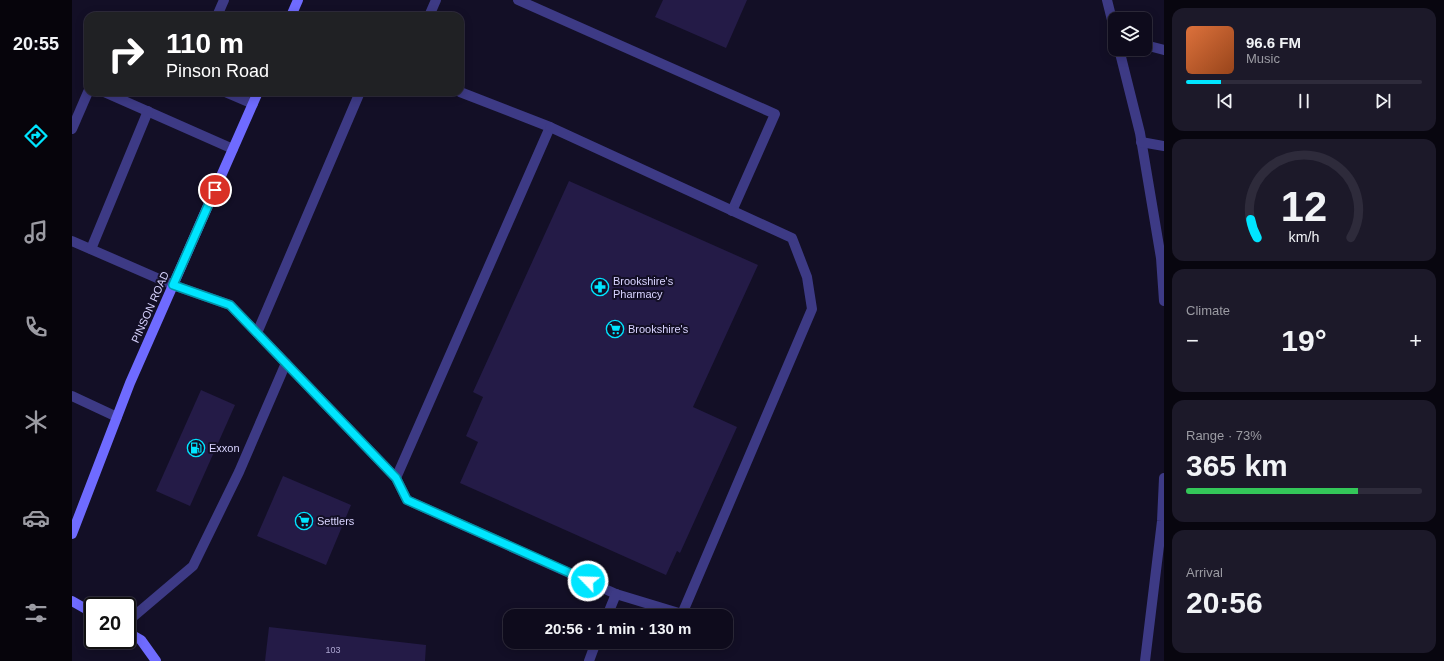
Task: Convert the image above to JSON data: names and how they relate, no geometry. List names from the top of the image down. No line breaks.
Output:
{"streets":{"main road":["PINSON ROAD"]},"places":{"pharmacy":["Brookshire's Pharmacy"],"supermarket":["Brookshire's","Settlers"],"fuel station":["Exxon"]},"house_numbers":["103"],"page":{"tabs":"20:55","turn":["110 m","Pinson Road"],"song":["96.6 FM","Music"],"tile":["Climate",["Range · 73%","365 km"],["Arrival","20:56"]],"heat":["−","19°","+"],"limit":"20","trip":"20:56 · 1 min · 130 m","gauge":["12","km/h"]}}
